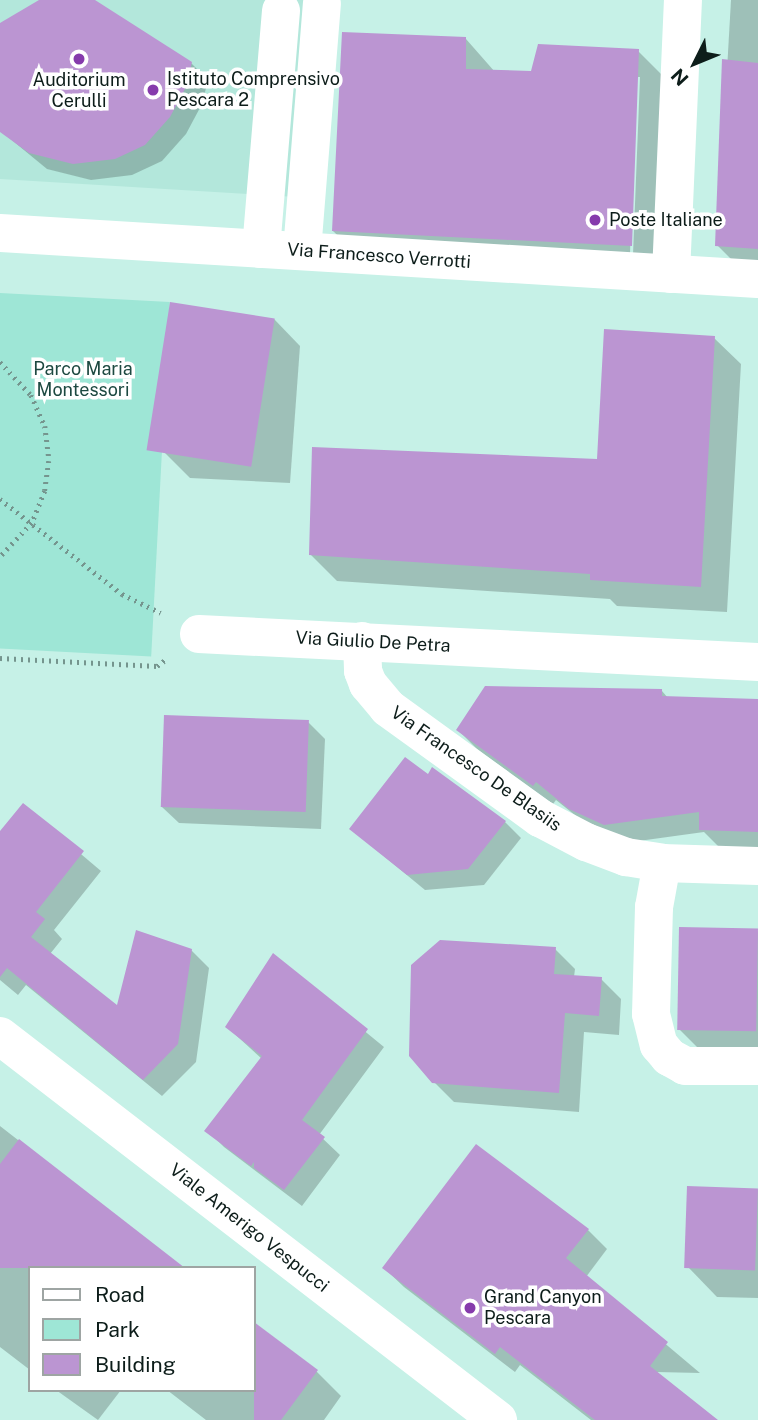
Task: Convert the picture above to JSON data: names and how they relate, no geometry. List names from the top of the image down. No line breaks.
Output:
{"streets":{"street":["Via Francesco Verrotti","Via Giulio De Petra","Via Francesco De Blasiis","Viale Amerigo Vespucci"]},"crossings":[["Via Giulio De Petra","Via Francesco De Blasiis"]],"parks":["Parco Maria Montessori"],"places":["Auditorium Cerulli","Istituto Comprensivo Pescara 2","Poste Italiane","Grand Canyon Pescara"],"legend":["Road","Park","Building"],"north":"bottom left"}
